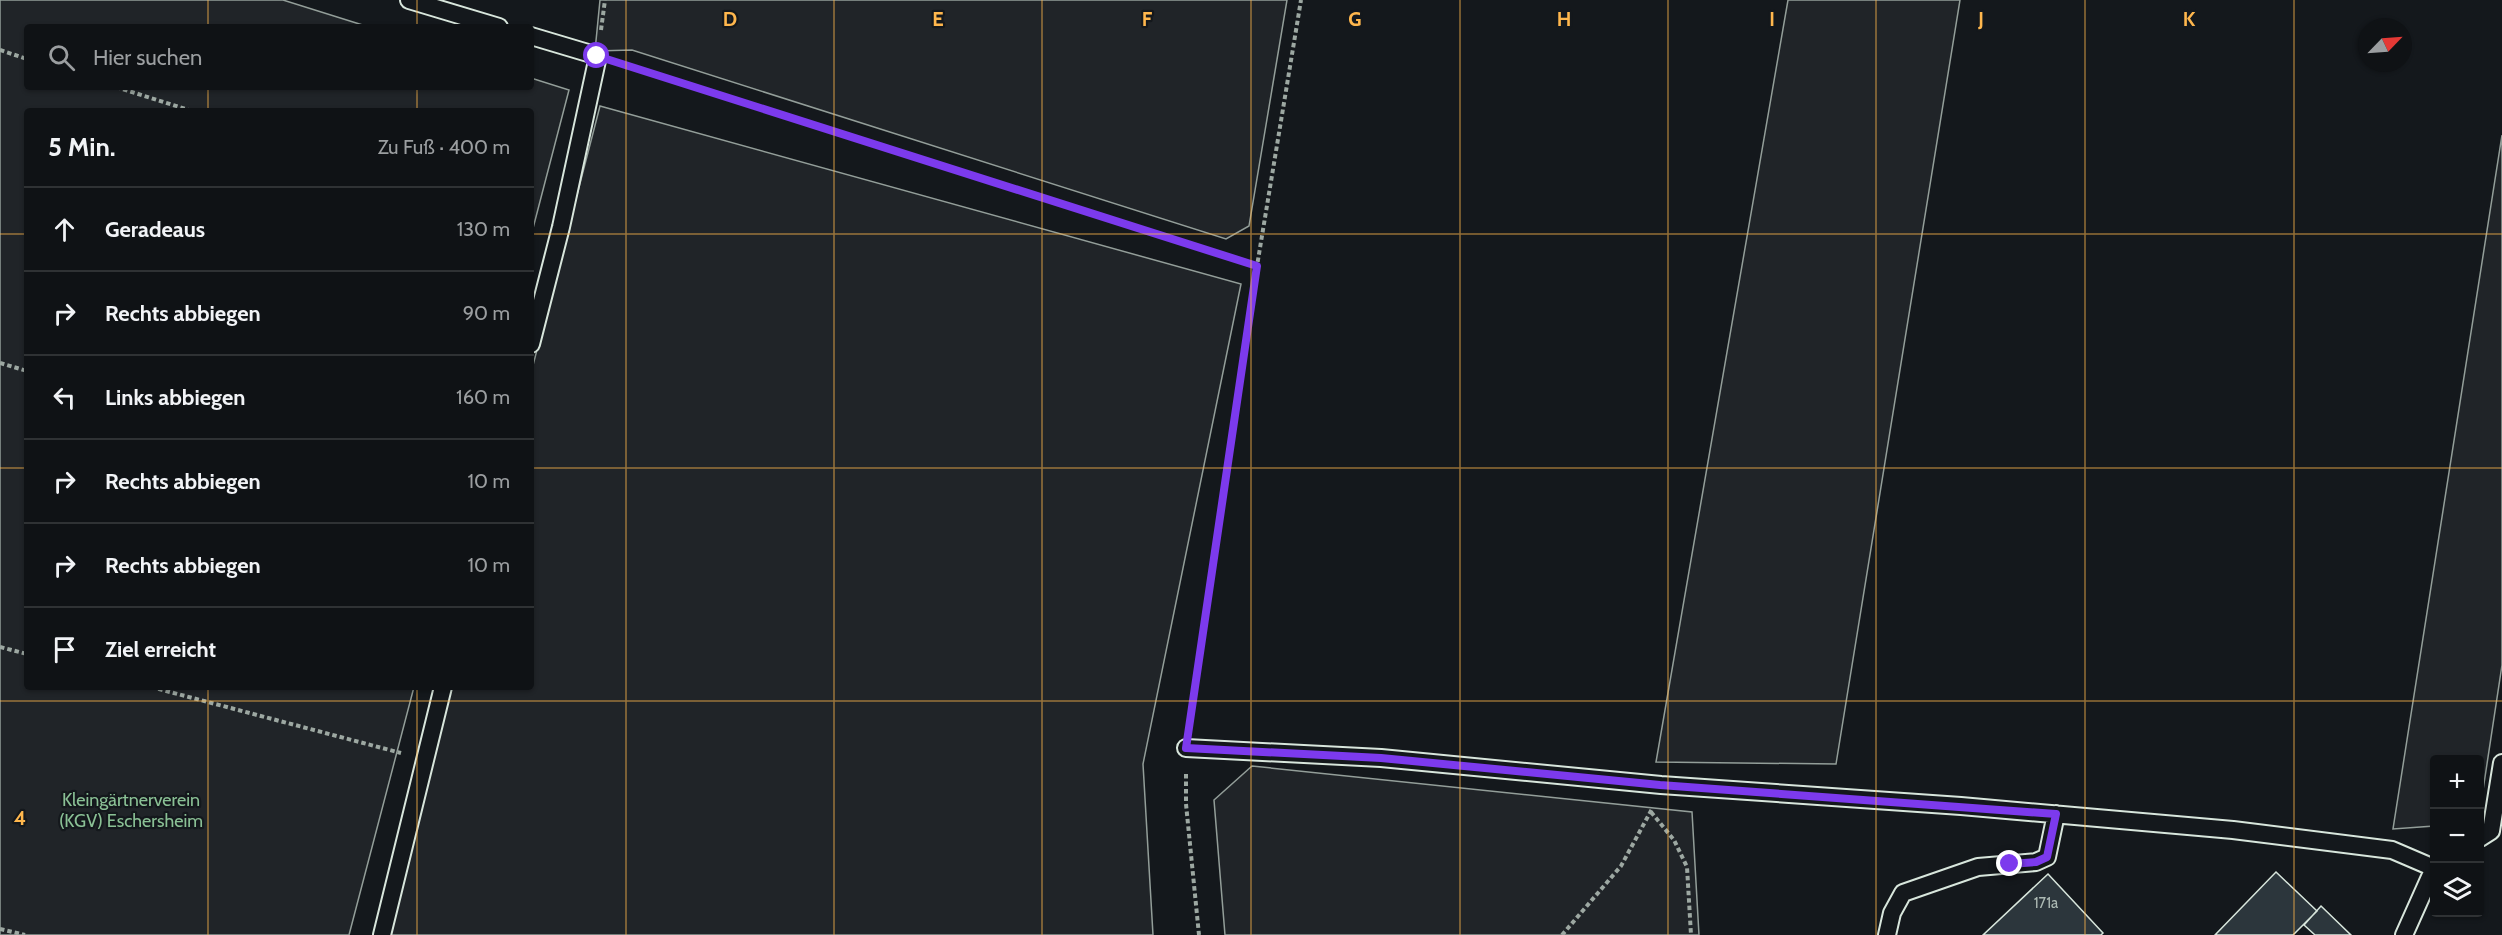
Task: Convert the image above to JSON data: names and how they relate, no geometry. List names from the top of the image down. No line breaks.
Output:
{"parks":["Kleingärtnerverein (KGV) Eschersheim"],"house_numbers":["171a"],"north":"top right","page":{"search":"Hier suchen","heading":["5 Min.","Zu Fuß · 400 m"],"list":[["Geradeaus","130 m"],["Rechts abbiegen","90 m"],["Links abbiegen","160 m"],["Rechts abbiegen","10 m"],["Rechts abbiegen","10 m"],"Ziel erreicht"],"map_buttons":["+","−"]},"grid":{"columns":["D","E","F","G","H","I","J","K"],"rows":["4"]}}
